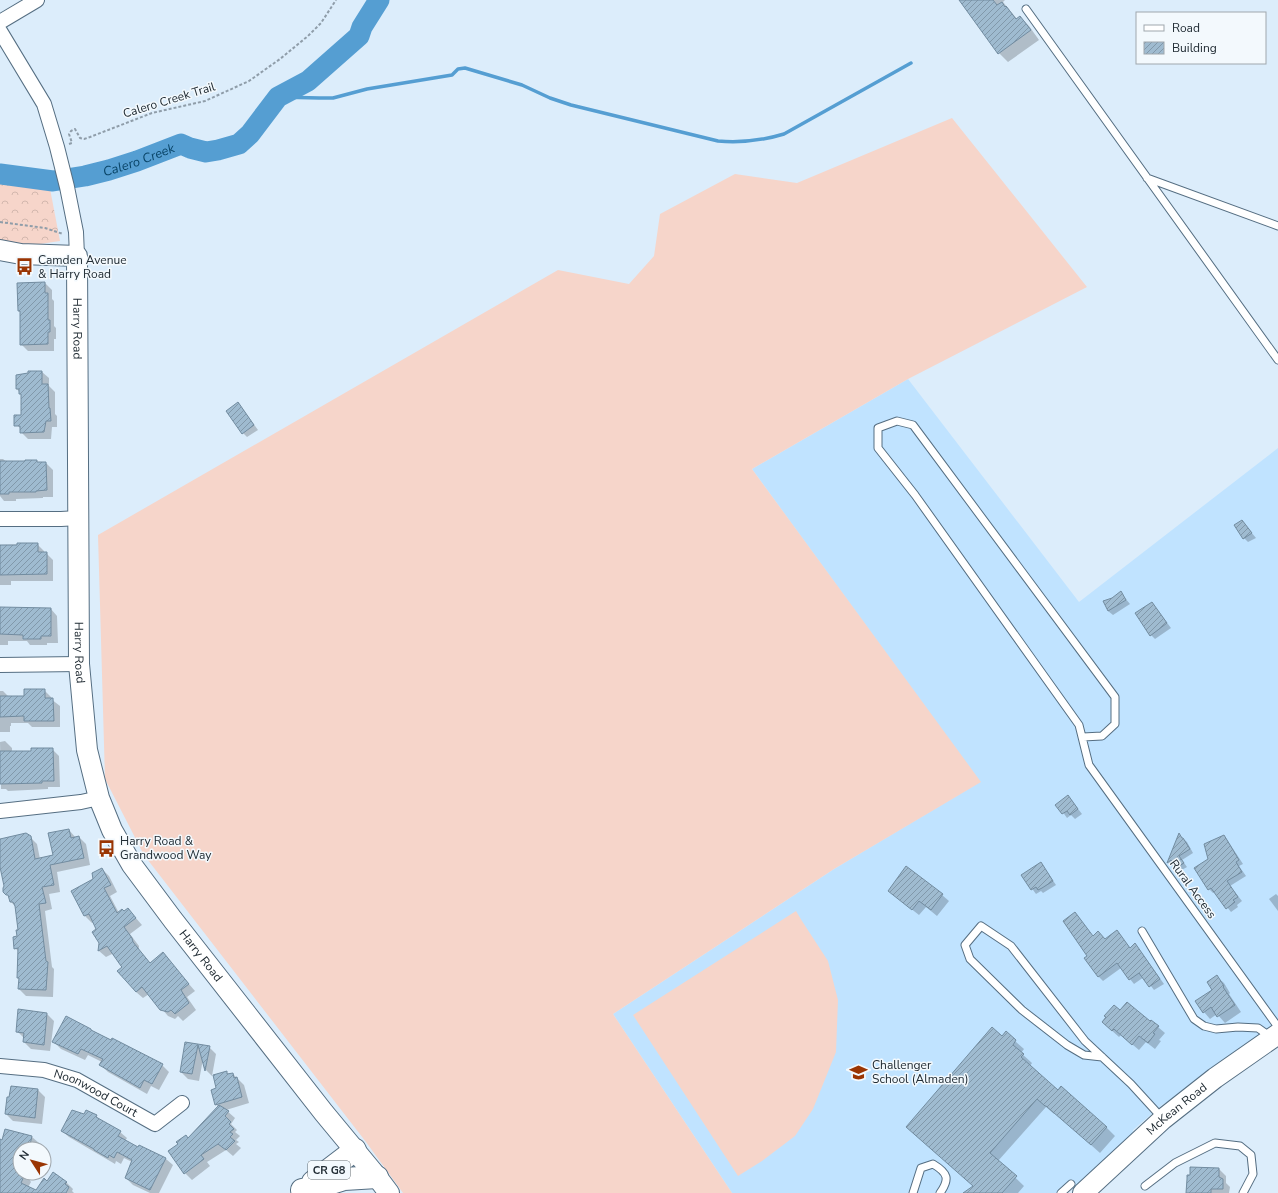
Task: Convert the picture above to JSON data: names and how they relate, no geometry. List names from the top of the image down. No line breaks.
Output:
{"streets":{"main road":["CR G8"],"street":["Harry Road","Noonwood Court","McKean Road"],"lane":["Rural Access"],"path":["Calero Creek Trail"]},"crossings":[["Harry Road","CR G8"],["Rural Access","McKean Road"]],"water":["Calero Creek"],"places":{"bus stop":["Camden Avenue & Harry Road","Harry Road & Grandwood Way"],"school or university":["Challenger School (Almaden)"]},"legend":["Road","Building"],"north":"top left"}
